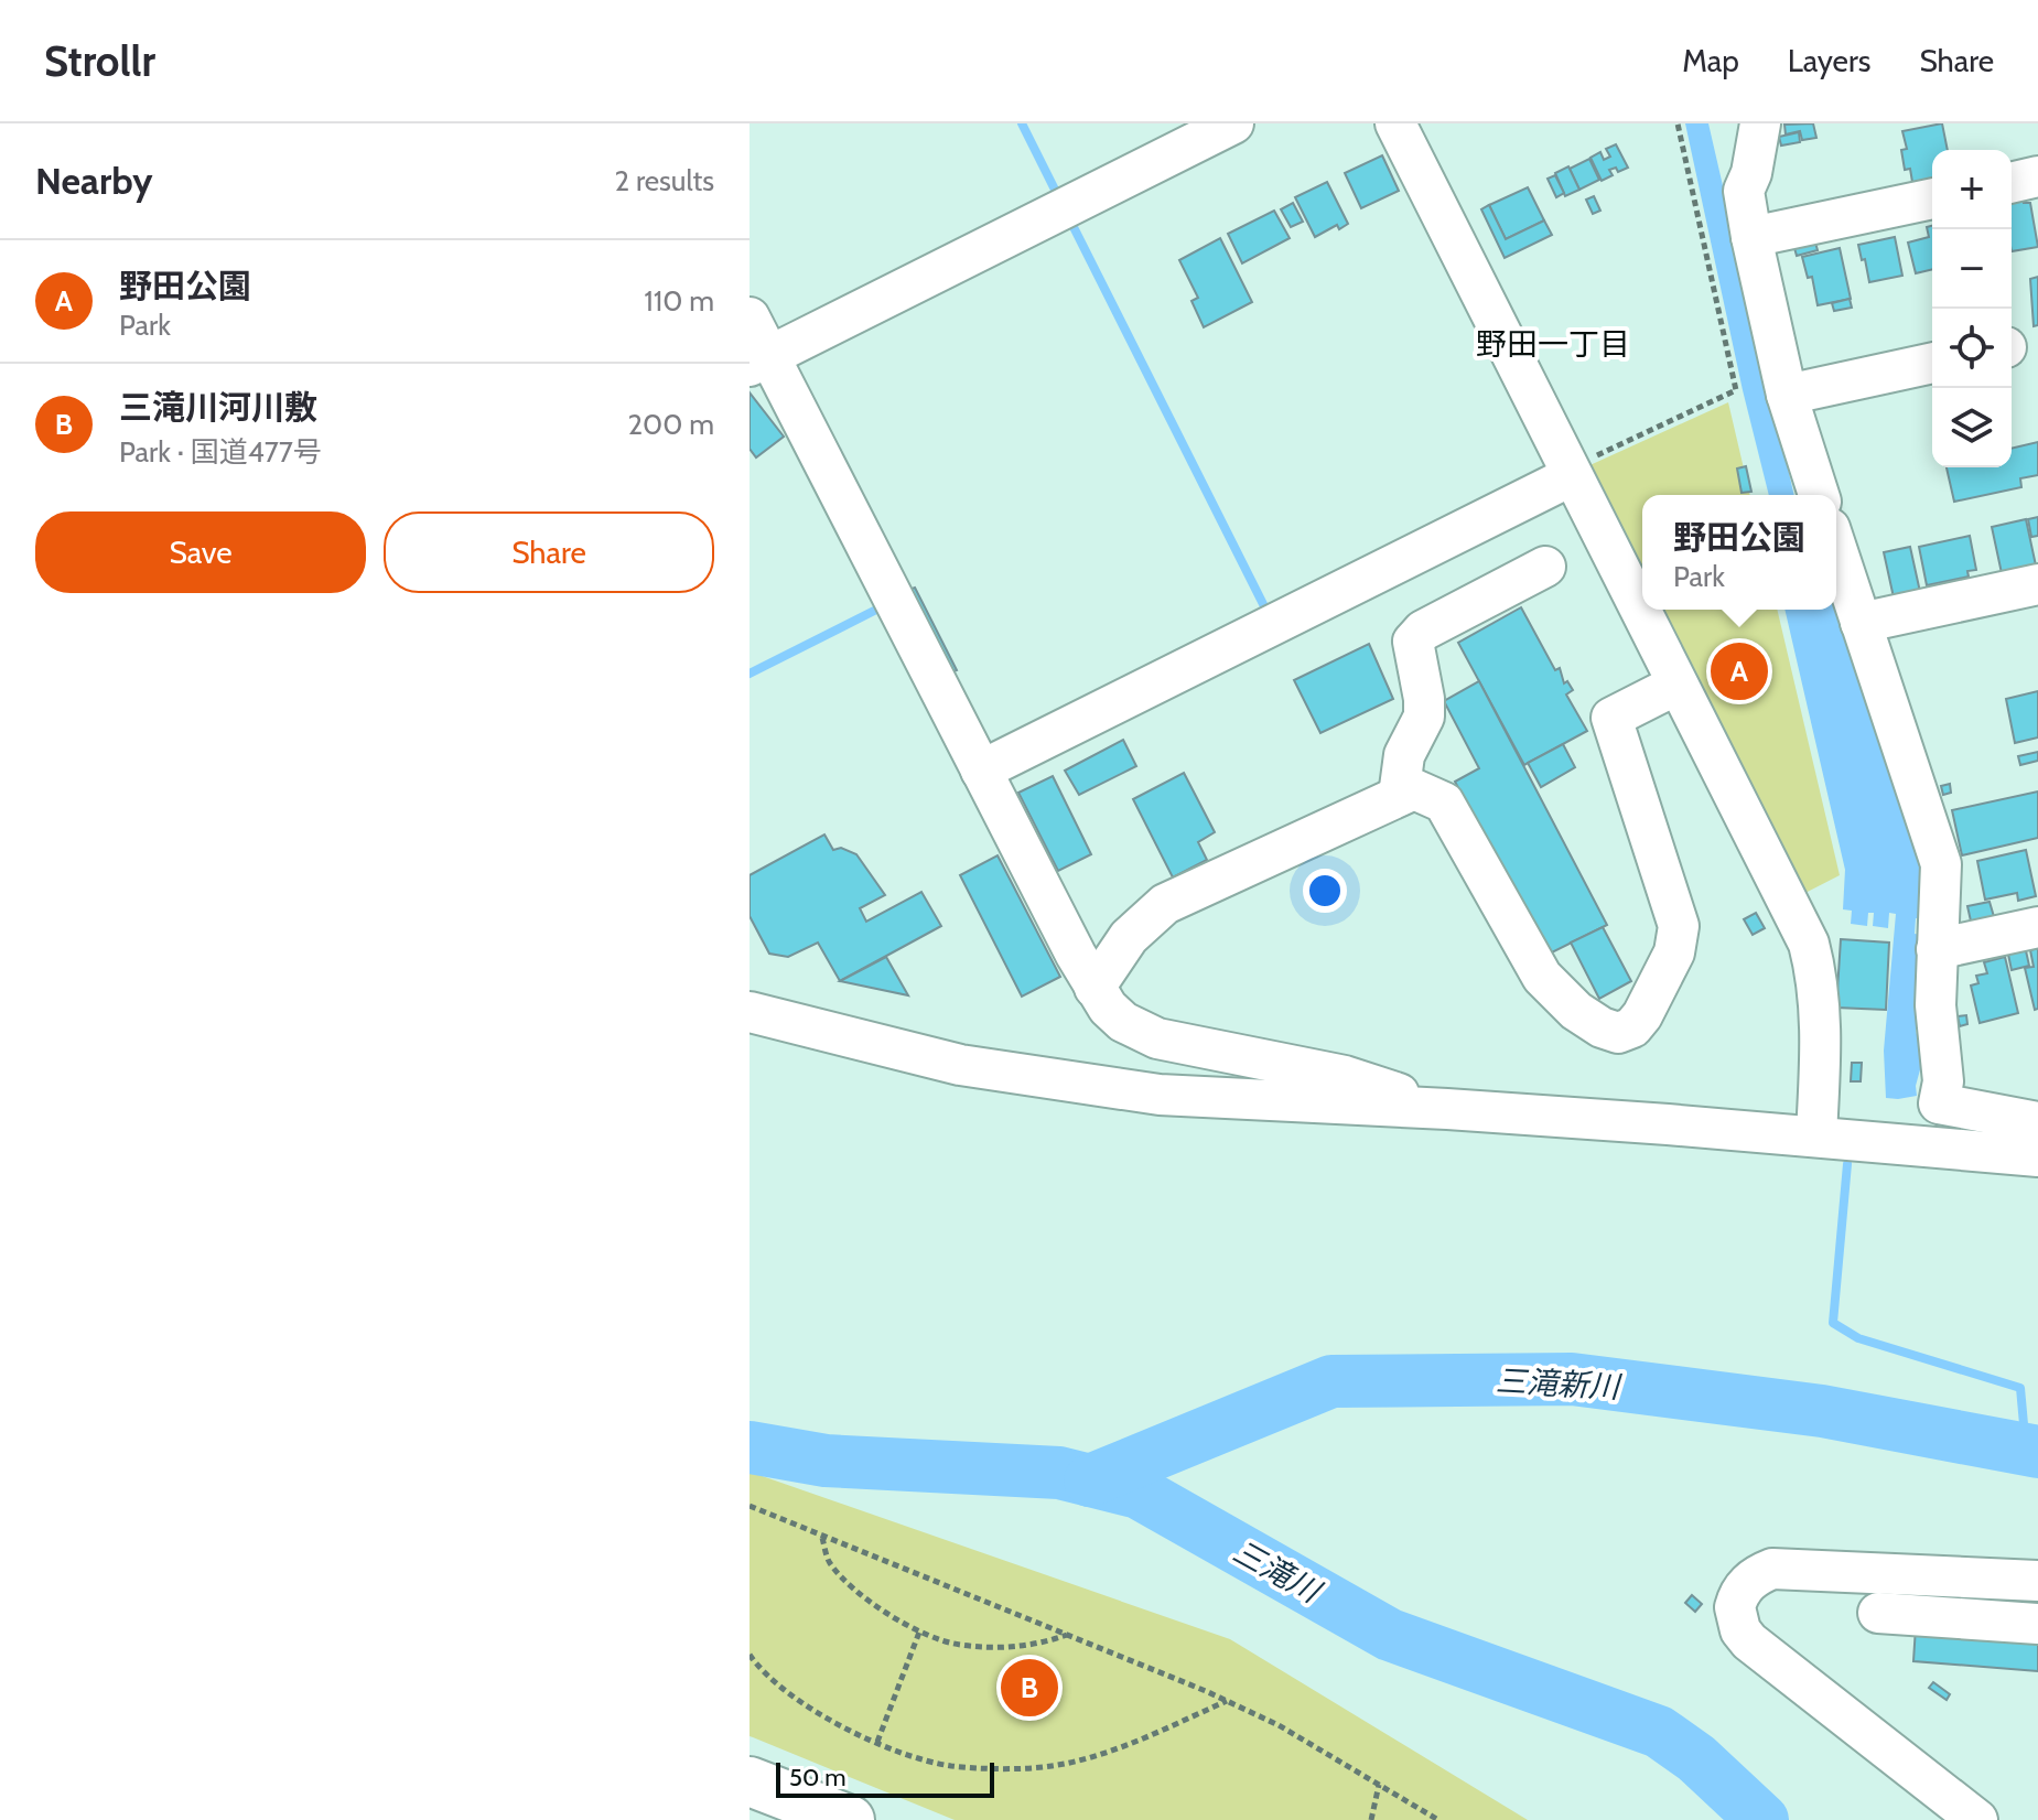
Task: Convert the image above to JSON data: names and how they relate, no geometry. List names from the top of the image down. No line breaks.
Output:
{"districts":["野田一丁目"],"water":["三滝新川","三滝川"],"scale_bar":"50 m","page":{"header":"Strollr","nav":["Map","Layers","Share"],"heading":["Nearby","2 results"],"map_buttons":["+","−"],"list":[{"mark":"A","name":"野田公園","note":"Park","value":"110 m"},{"mark":"B","name":"三滝川河川敷","note":"Park · 国道477号","value":"200 m"}],"buttons":["Save","Share"],"popup":["野田公園","Park"],"pins":["A","B"],"scale":"50 m"}}
